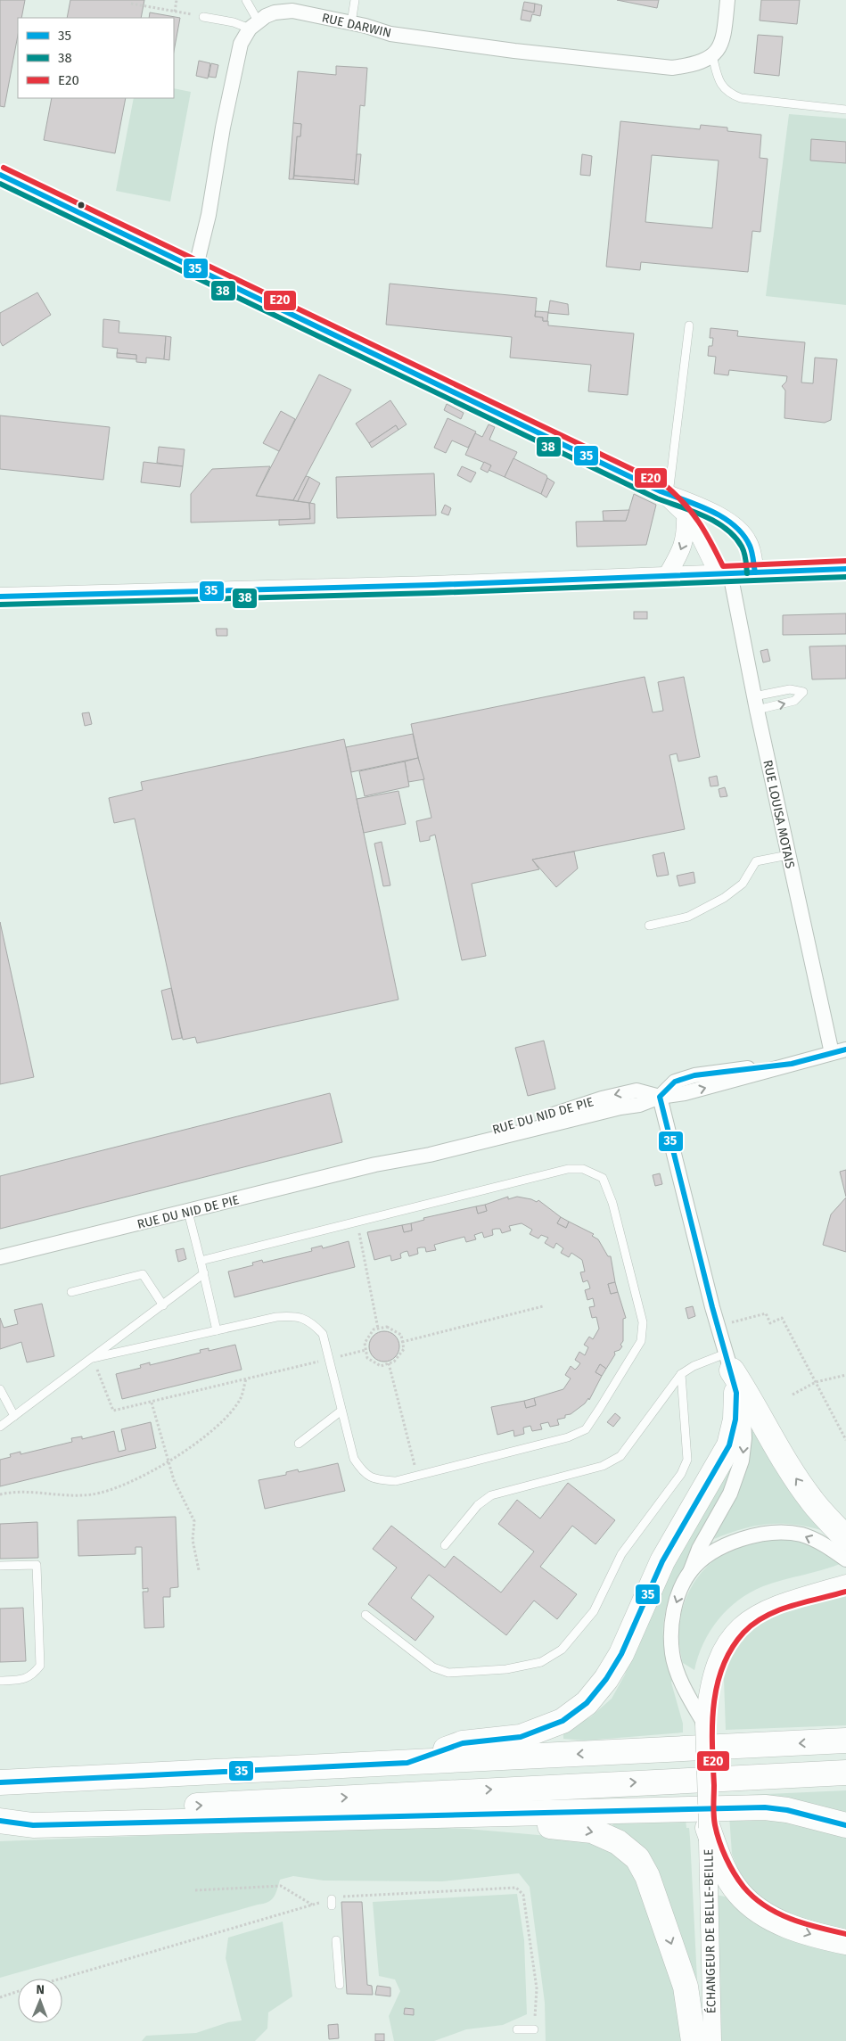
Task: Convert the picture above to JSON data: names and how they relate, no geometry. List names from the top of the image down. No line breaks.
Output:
{"streets":{"street":["RUE DARWIN","RUE LOUISA MOTAIS","RUE DU NID DE PIE","ÉCHANGEUR DE BELLE-BEILLE"]},"crossings":[["RUE LOUISA MOTAIS","RUE DU NID DE PIE"]],"lines":["transit line E20","transit line 35","transit line 38"],"legend":["35","38","E20"],"north":"top"}
